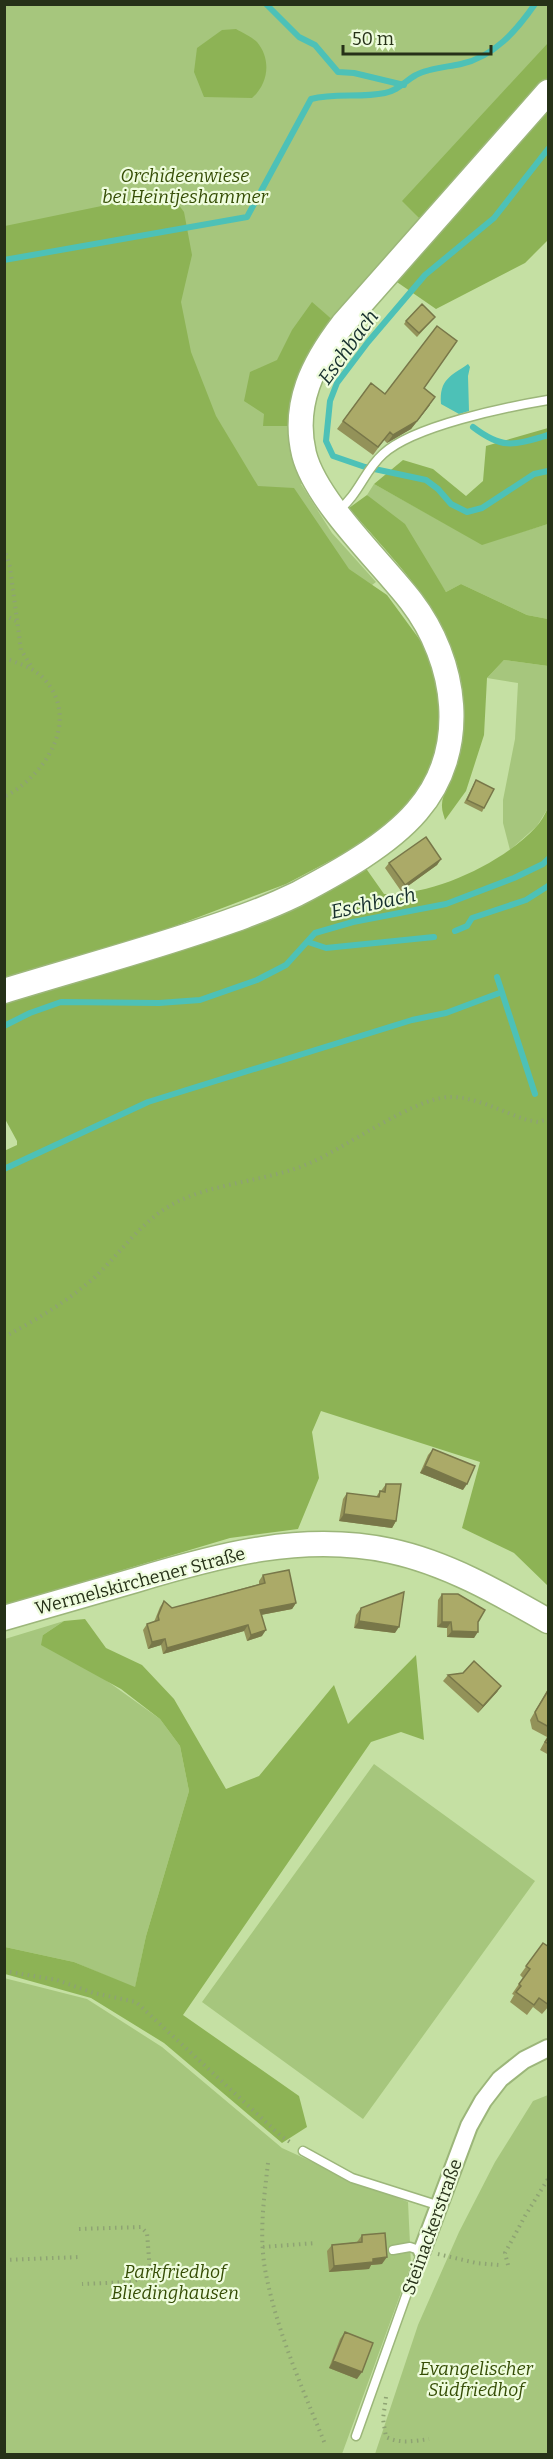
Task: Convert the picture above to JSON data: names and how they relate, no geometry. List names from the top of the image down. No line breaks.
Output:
{"streets":{"main road":["Wermelskirchener Straße"],"street":["Steinackerstraße"]},"water":["Eschbach"],"parks":["Orchideenwiese bei Heintjeshammer","Parkfriedhof Bliedinghausen","Evangelischer Südfriedhof"],"scale_bar":"50 m"}
